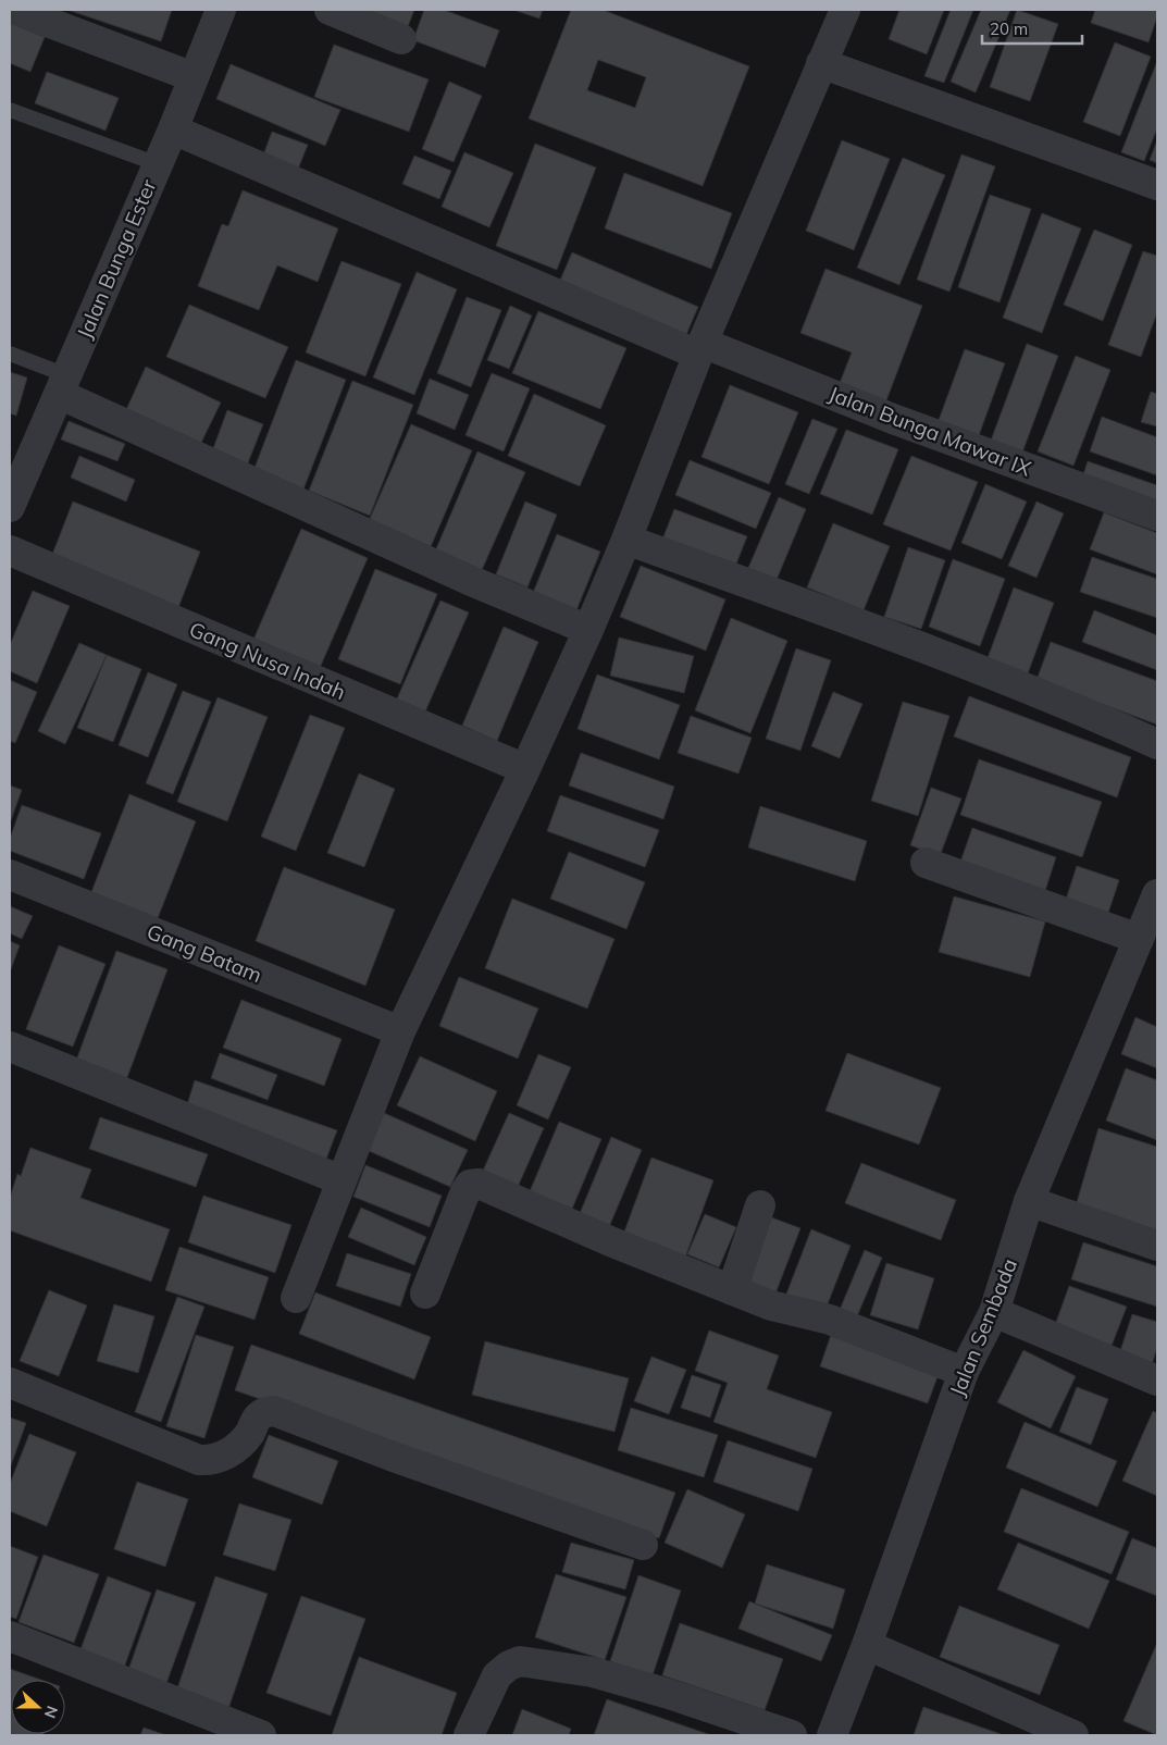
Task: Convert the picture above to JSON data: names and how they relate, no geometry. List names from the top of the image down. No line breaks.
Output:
{"streets":{"street":["Jalan Bunga Ester","Jalan Bunga Mawar IX","Gang Nusa Indah","Gang Batam","Jalan Sembada"]},"crossings":[["Jalan Bunga Ester","Jalan Bunga Mawar IX"]],"scale_bar":"20 m","north":"right"}
